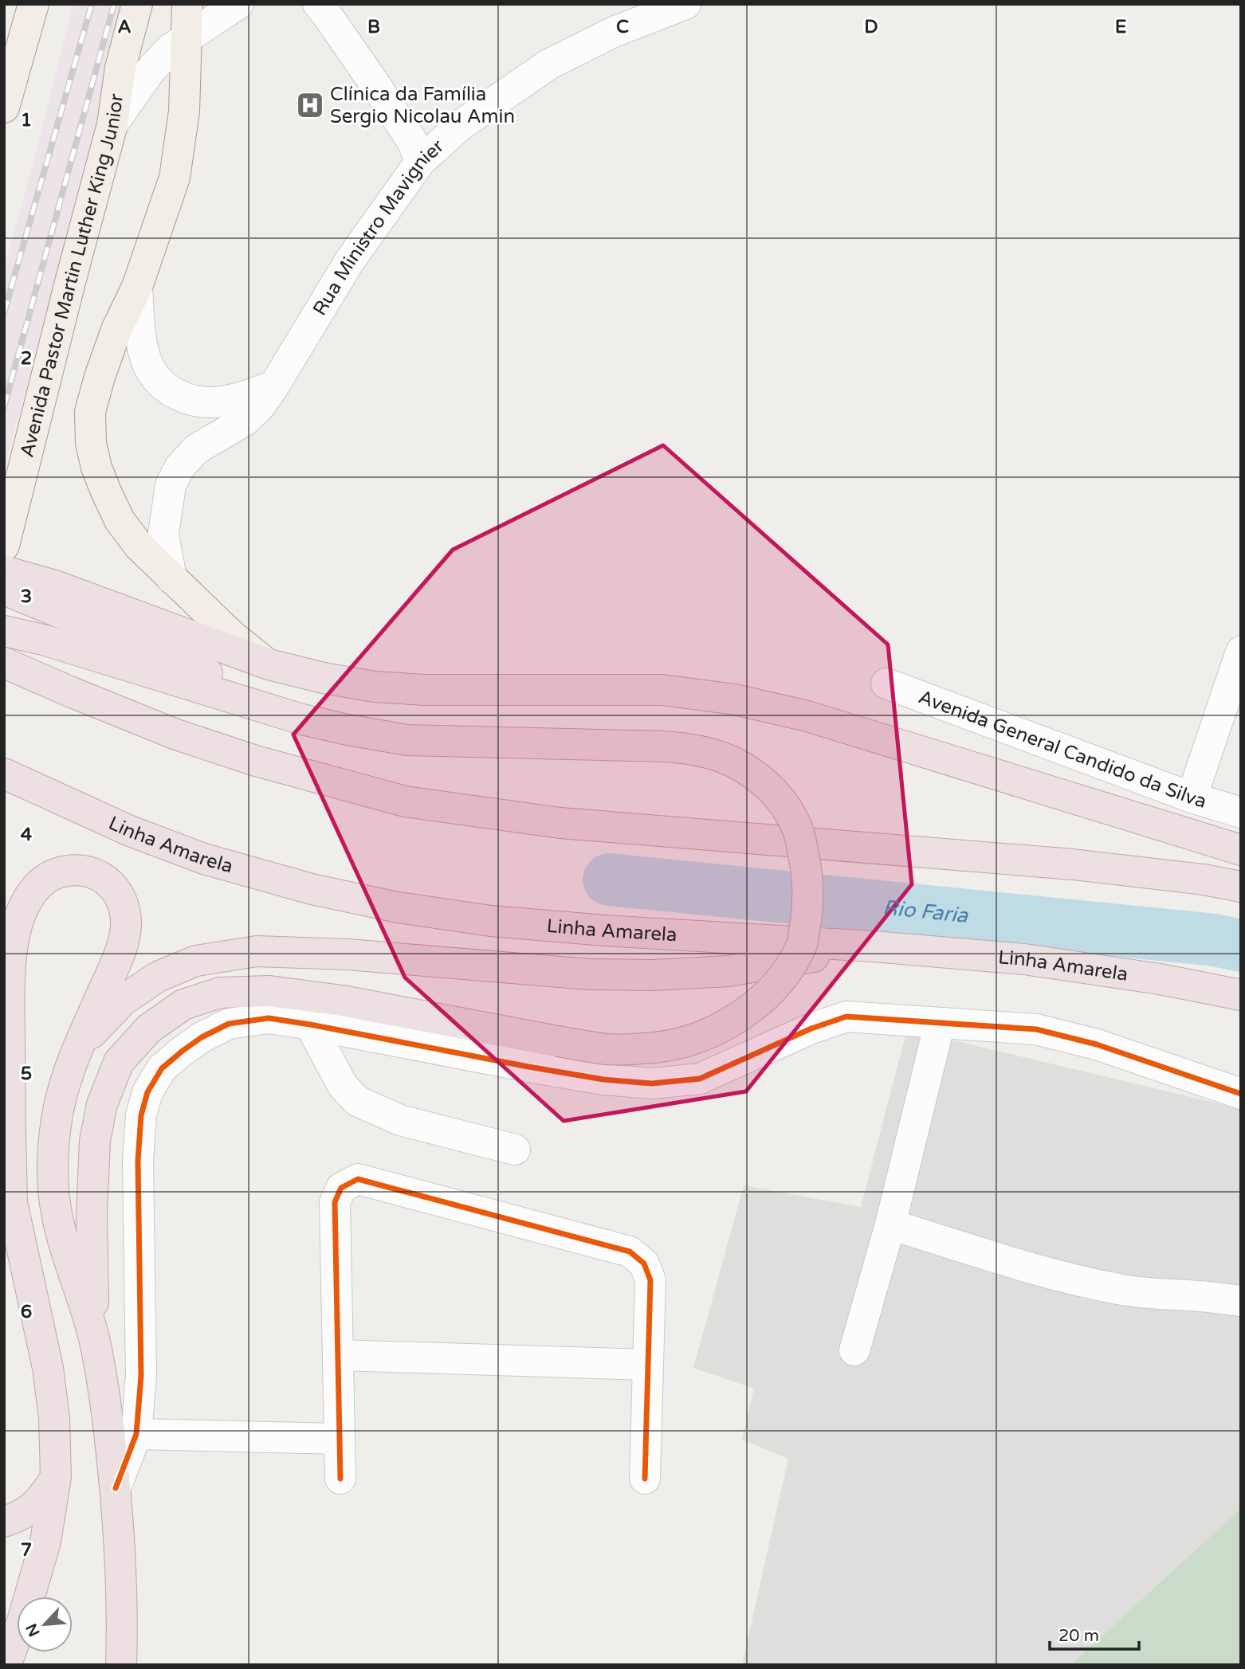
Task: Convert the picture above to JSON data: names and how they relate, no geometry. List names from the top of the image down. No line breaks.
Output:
{"streets":{"highway":["Linha Amarela"],"main road":["Avenida Pastor Martin Luther King Junior"],"street":["Rua Ministro Mavignier","Avenida General Candido da Silva"]},"water":["Rio Faria"],"places":{"hospital":["Clínica da Família Sergio Nicolau Amin"]},"scale_bar":"20 m","north":"bottom left","grid":{"columns":["A","B","C","D","E"],"rows":["1","2","3","4","5","6","7"]}}
